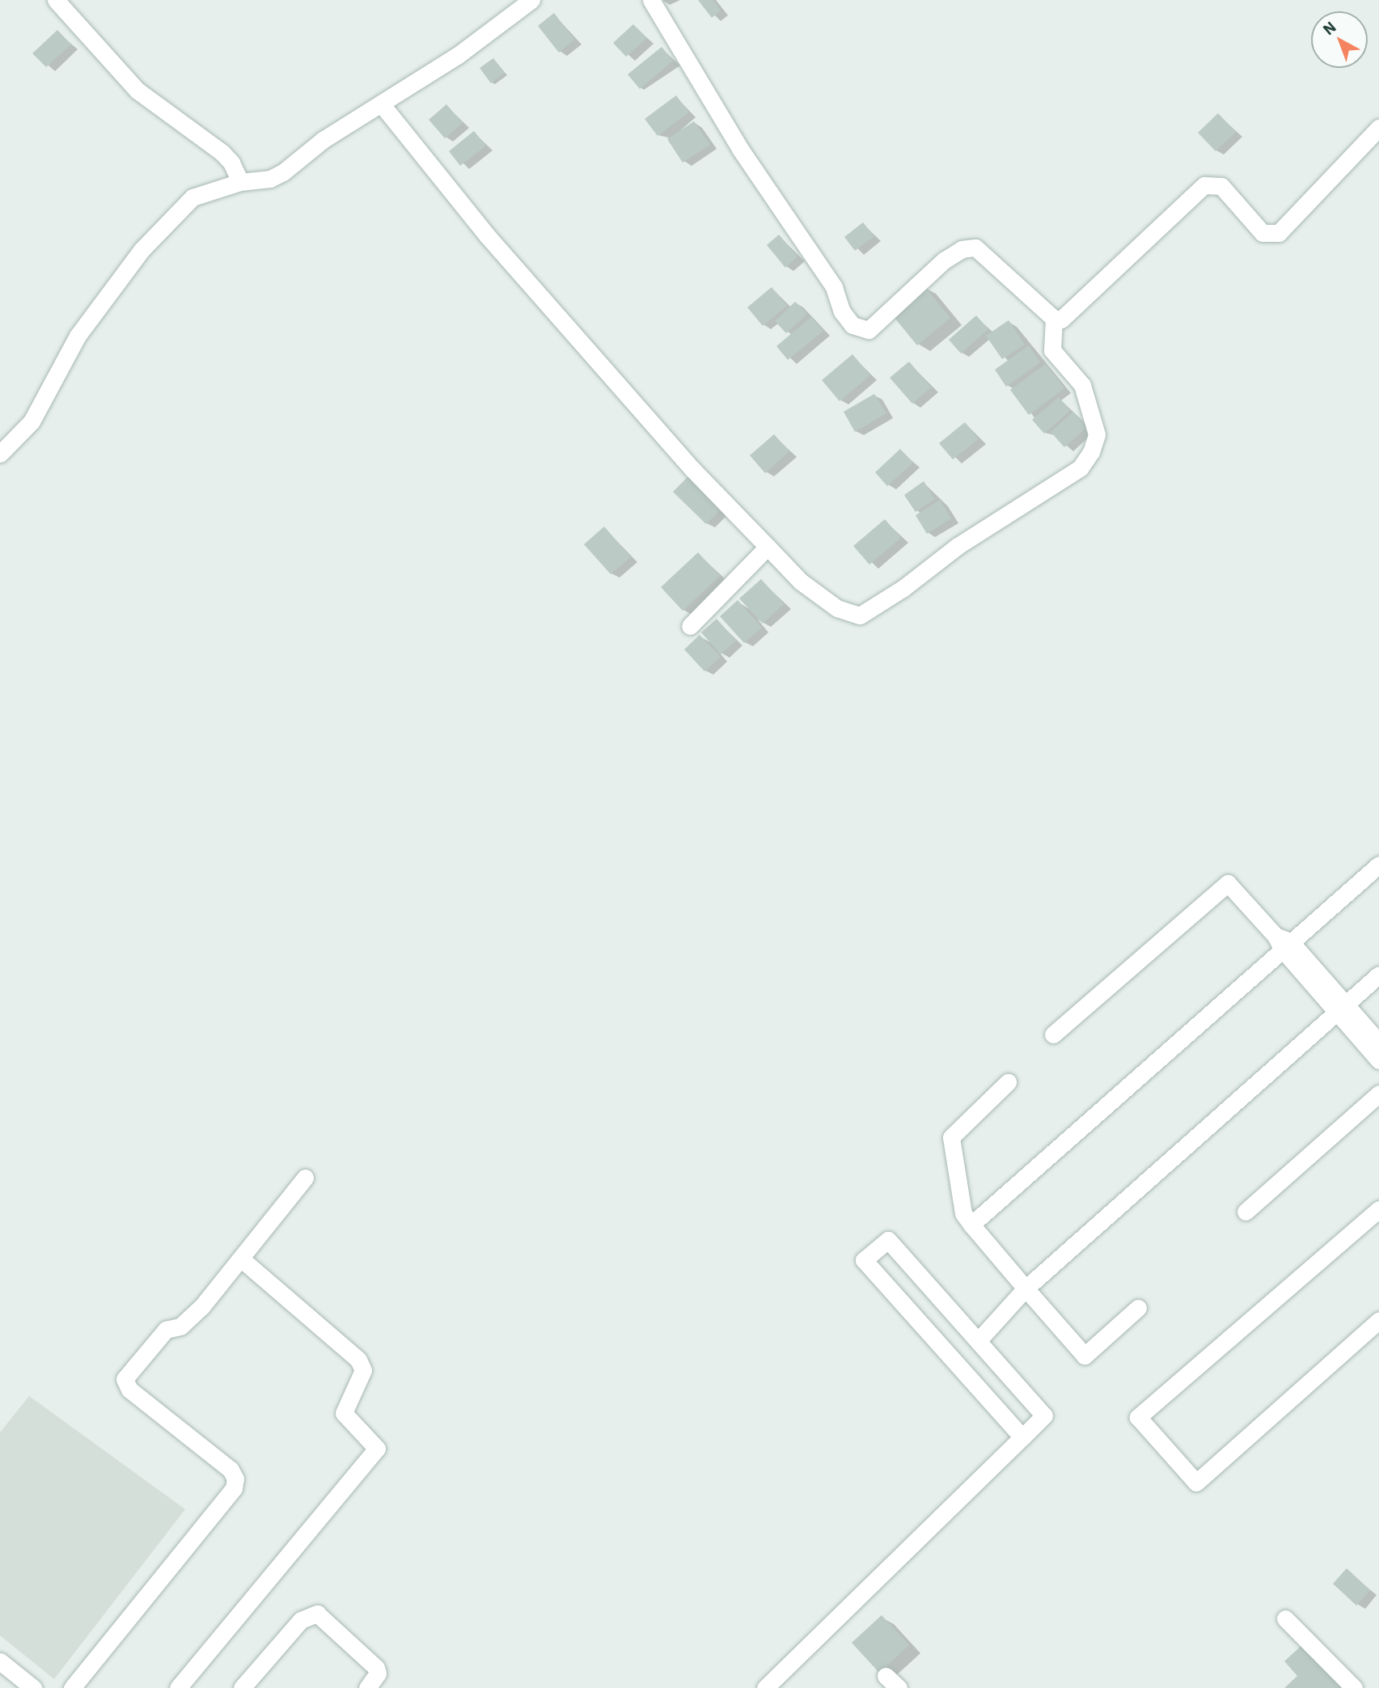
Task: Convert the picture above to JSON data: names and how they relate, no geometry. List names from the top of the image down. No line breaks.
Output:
{"north":"top left"}
